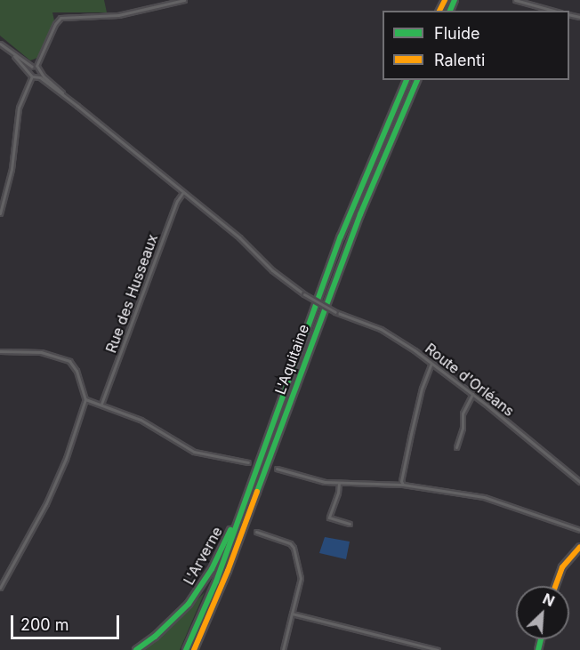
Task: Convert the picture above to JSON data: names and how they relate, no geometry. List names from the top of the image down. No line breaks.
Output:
{"streets":{"main road":["L'Aquitaine","L'Arverne"],"street":["Rue des Husseaux","Route d'Orléans"]},"crossings":[["Rue des Husseaux","Route d'Orléans"],["L'Aquitaine","L'Arverne"]],"legend":["Fluide","Ralenti"],"scale_bar":"200 m","north":"top right"}
